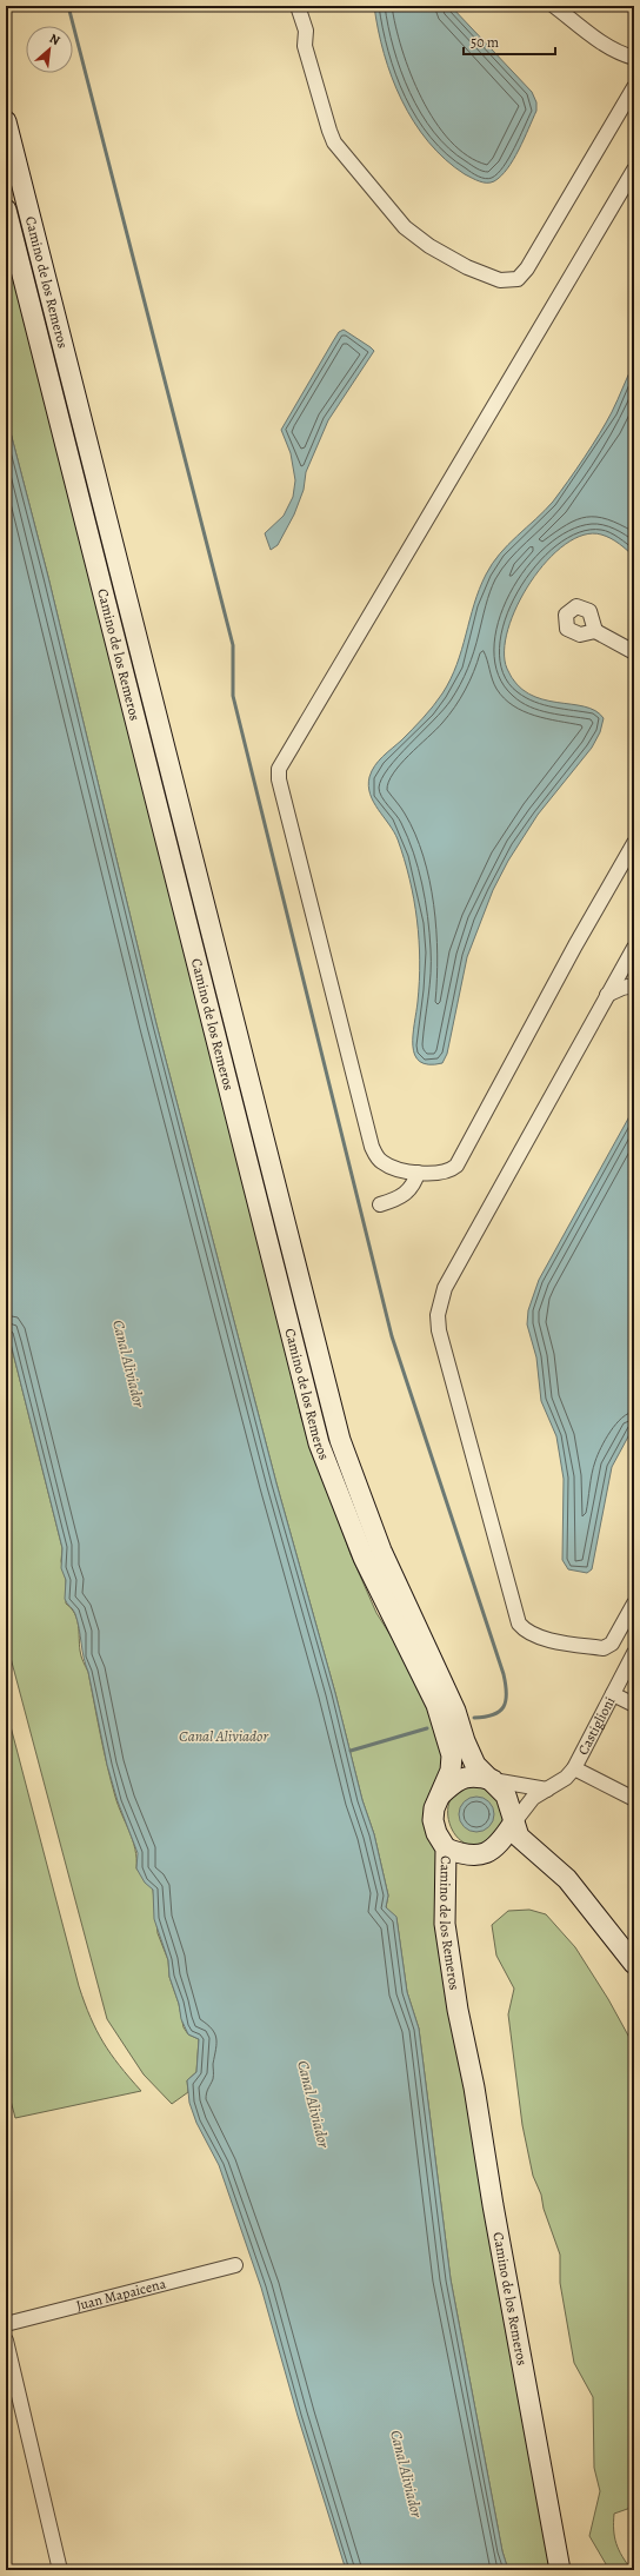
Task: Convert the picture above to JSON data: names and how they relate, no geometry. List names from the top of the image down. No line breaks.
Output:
{"streets":{"main road":["Camino de los Remeros"],"street":["Castiglioni","Juan Mapaicena"]},"crossings":[["Camino de los Remeros","Castiglioni"]],"water":["Canal Aliviador"],"scale_bar":"50 m","north":"top right"}
